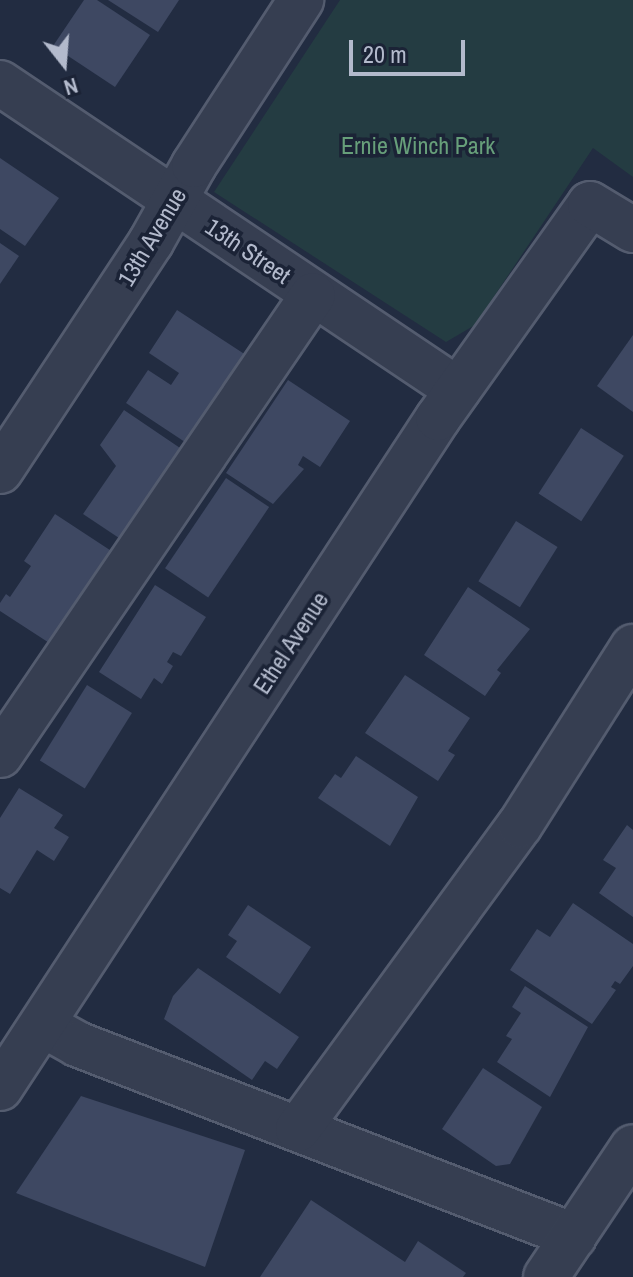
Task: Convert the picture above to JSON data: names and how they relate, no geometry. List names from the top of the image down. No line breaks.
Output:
{"streets":{"street":["13th Avenue","13th Street","Ethel Avenue"]},"crossings":[["13th Avenue","13th Street"],["13th Street","Ethel Avenue"]],"parks":["Ernie Winch Park"],"scale_bar":"20 m","north":"bottom"}
